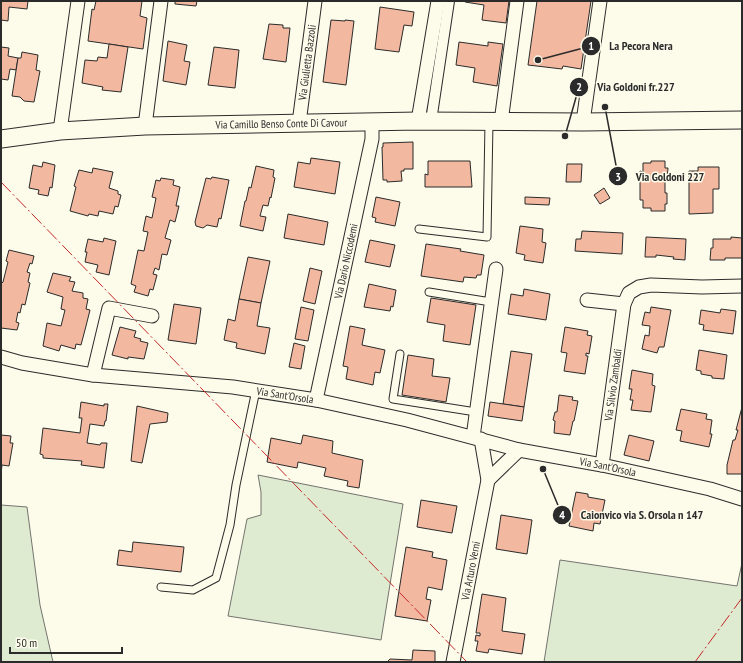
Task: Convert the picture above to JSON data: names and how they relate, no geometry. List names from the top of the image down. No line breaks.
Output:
{"streets":{"street":["Via Giulietta Bazzoli","Via Camillo Benso Conte Di Cavour","Via Dario Niccodemi","Via Silvio Zambaldi","Via Sant'Orsola","Via Arturo Verni"]},"crossings":[["Via Giulietta Bazzoli","Via Camillo Benso Conte Di Cavour"],["Via Camillo Benso Conte Di Cavour","Via Dario Niccodemi"],["Via Dario Niccodemi","Via Sant'Orsola"],["Via Silvio Zambaldi","Via Sant'Orsola"],["Via Sant'Orsola","Via Arturo Verni"]],"places":["La Pecora Nera","Via Goldoni 227","Via Goldoni fr.227","Caionvico via S. Orsola n 147"],"scale_bar":"50 m"}
